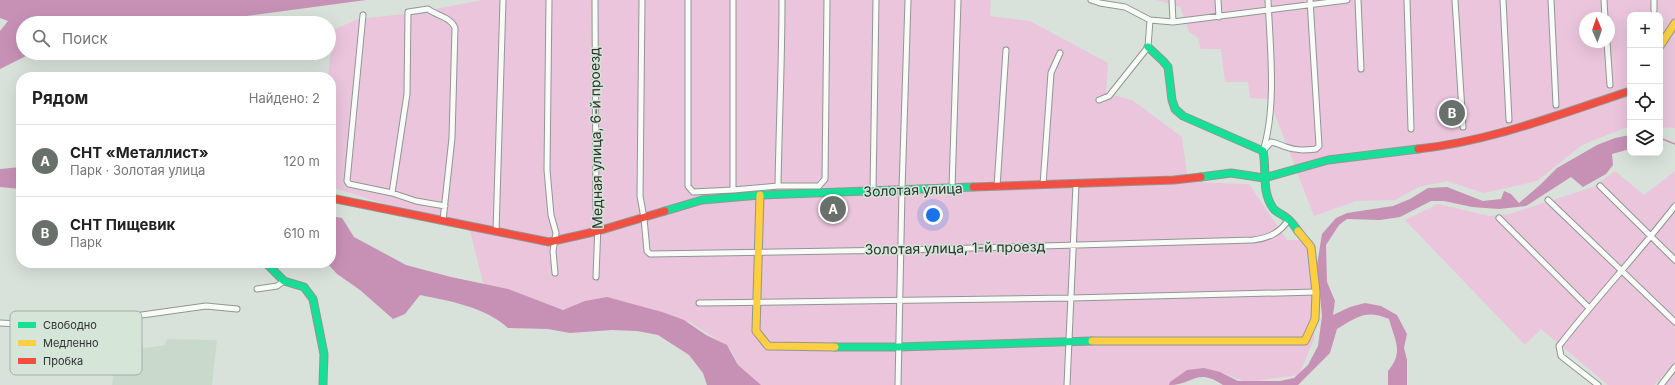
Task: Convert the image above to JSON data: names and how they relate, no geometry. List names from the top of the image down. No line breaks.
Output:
{"streets":{"street":["Медная улица, 6-й проезд","Золотая улица","Золотая улица, 1-й проезд"]},"crossings":[["Медная улица, 6-й проезд","Золотая улица"],["Золотая улица","Золотая улица, 1-й проезд"]],"legend":["Свободно","Медленно","Пробка"],"north":"top","page":{"map_buttons":["+","−"],"search":"Поиск","heading":["Рядом","Найдено: 2"],"pins":["B","A"],"list":[{"mark":"A","name":"СНТ «Металлист»","note":"Парк · Золотая улица","value":"120 m"},{"mark":"B","name":"СНТ Пищевик","note":"Парк","value":"610 m"}]}}
